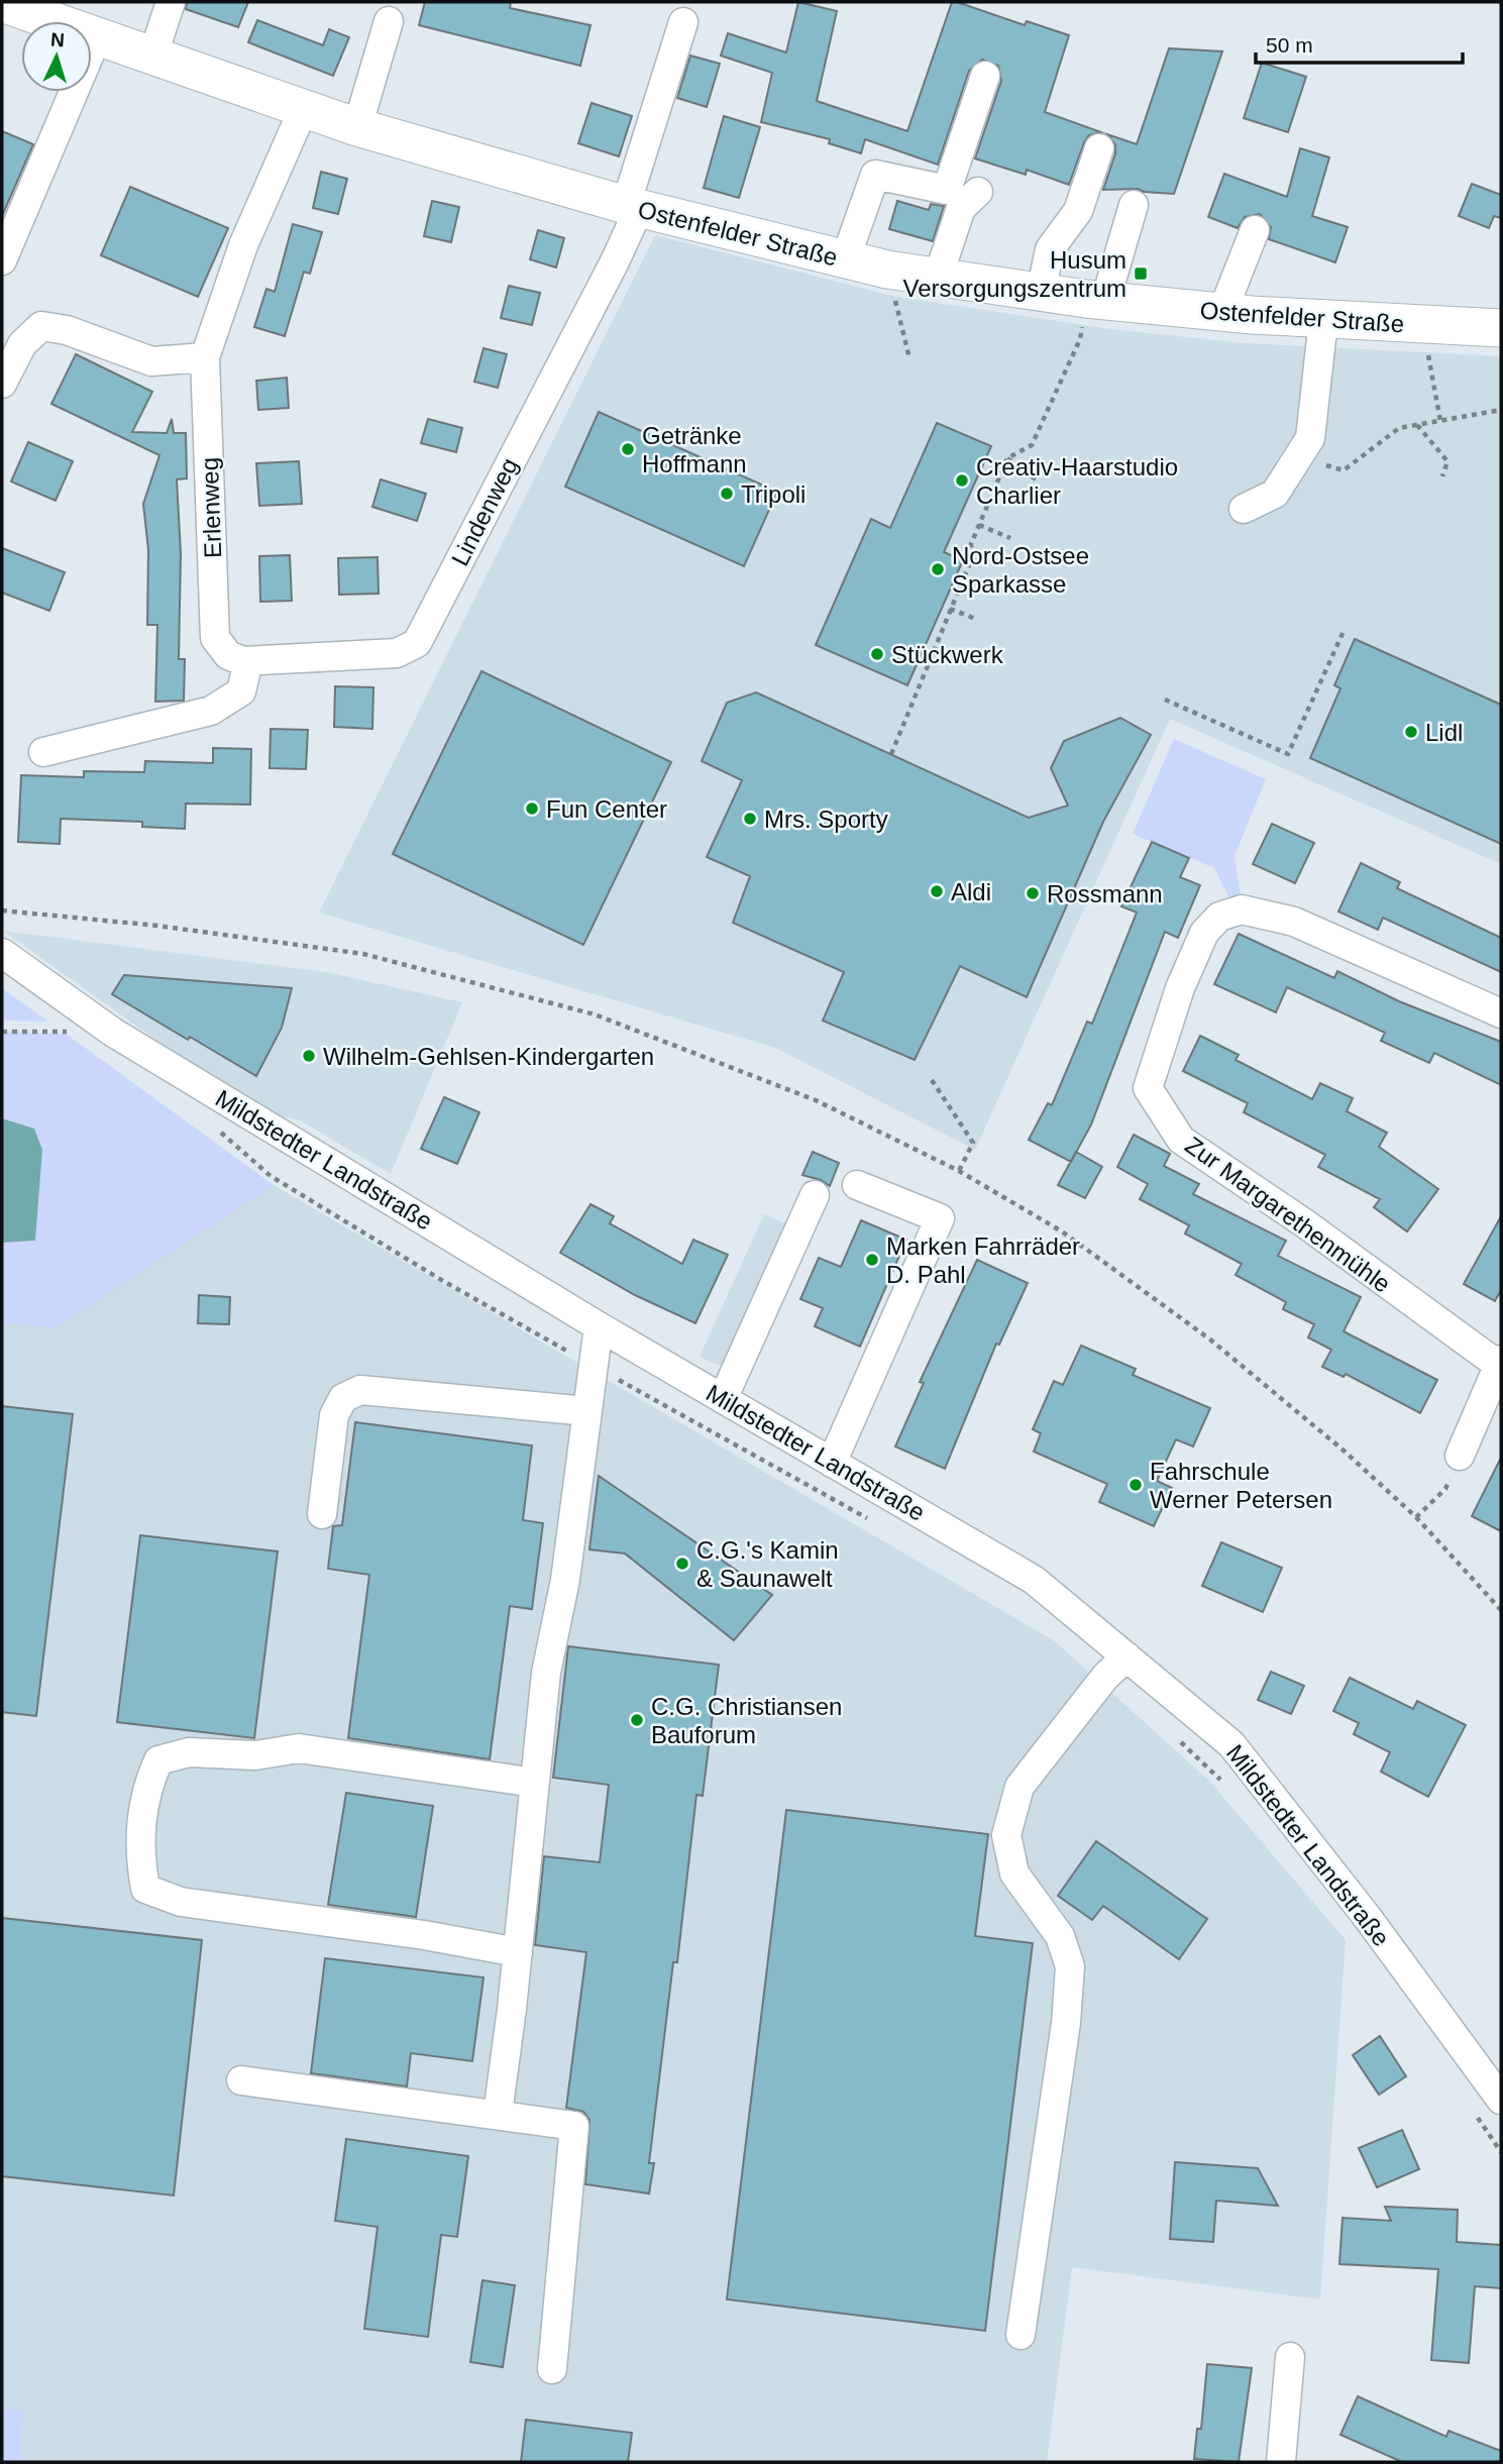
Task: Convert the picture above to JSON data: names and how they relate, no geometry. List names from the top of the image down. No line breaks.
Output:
{"streets":{"main road":["Ostenfelder Straße"],"street":["Erlenweg","Lindenweg","Mildstedter Landstraße","Zur Margarethenmühle"]},"crossings":[["Ostenfelder Straße","Erlenweg"],["Ostenfelder Straße","Lindenweg"],["Erlenweg","Lindenweg"]],"places":{"transit":["Husum Versorgungszentrum"],"other":["Getränke Hoffmann","Creativ-Haarstudio Charlier","Tripoli","Nord-Ostsee Sparkasse","Stückwerk","Lidl","Fun Center","Mrs. Sporty","Aldi","Rossmann","Wilhelm-Gehlsen-Kindergarten","Marken Fahrräder D. Pahl","Fahrschule Werner Petersen","C.G.'s Kamin & Saunawelt","C.G. Christiansen Bauforum"]},"scale_bar":"50 m","north":"top"}
